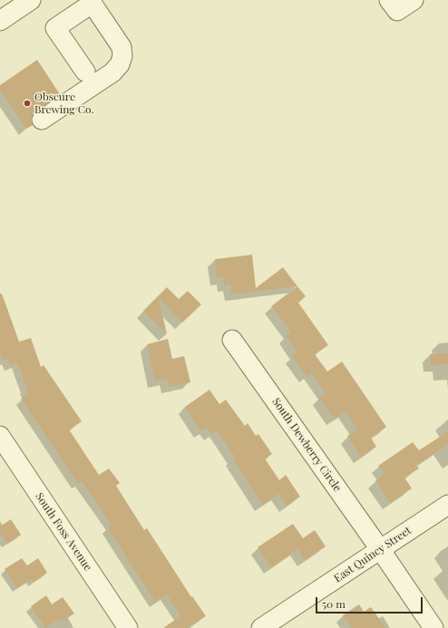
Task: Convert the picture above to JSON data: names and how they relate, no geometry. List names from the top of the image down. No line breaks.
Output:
{"streets":{"street":["South Dewberry Circle","South Foss Avenue","East Quincy Street"]},"crossings":[["South Dewberry Circle","East Quincy Street"]],"places":["Obscure Brewing Co."],"scale_bar":"50 m"}
